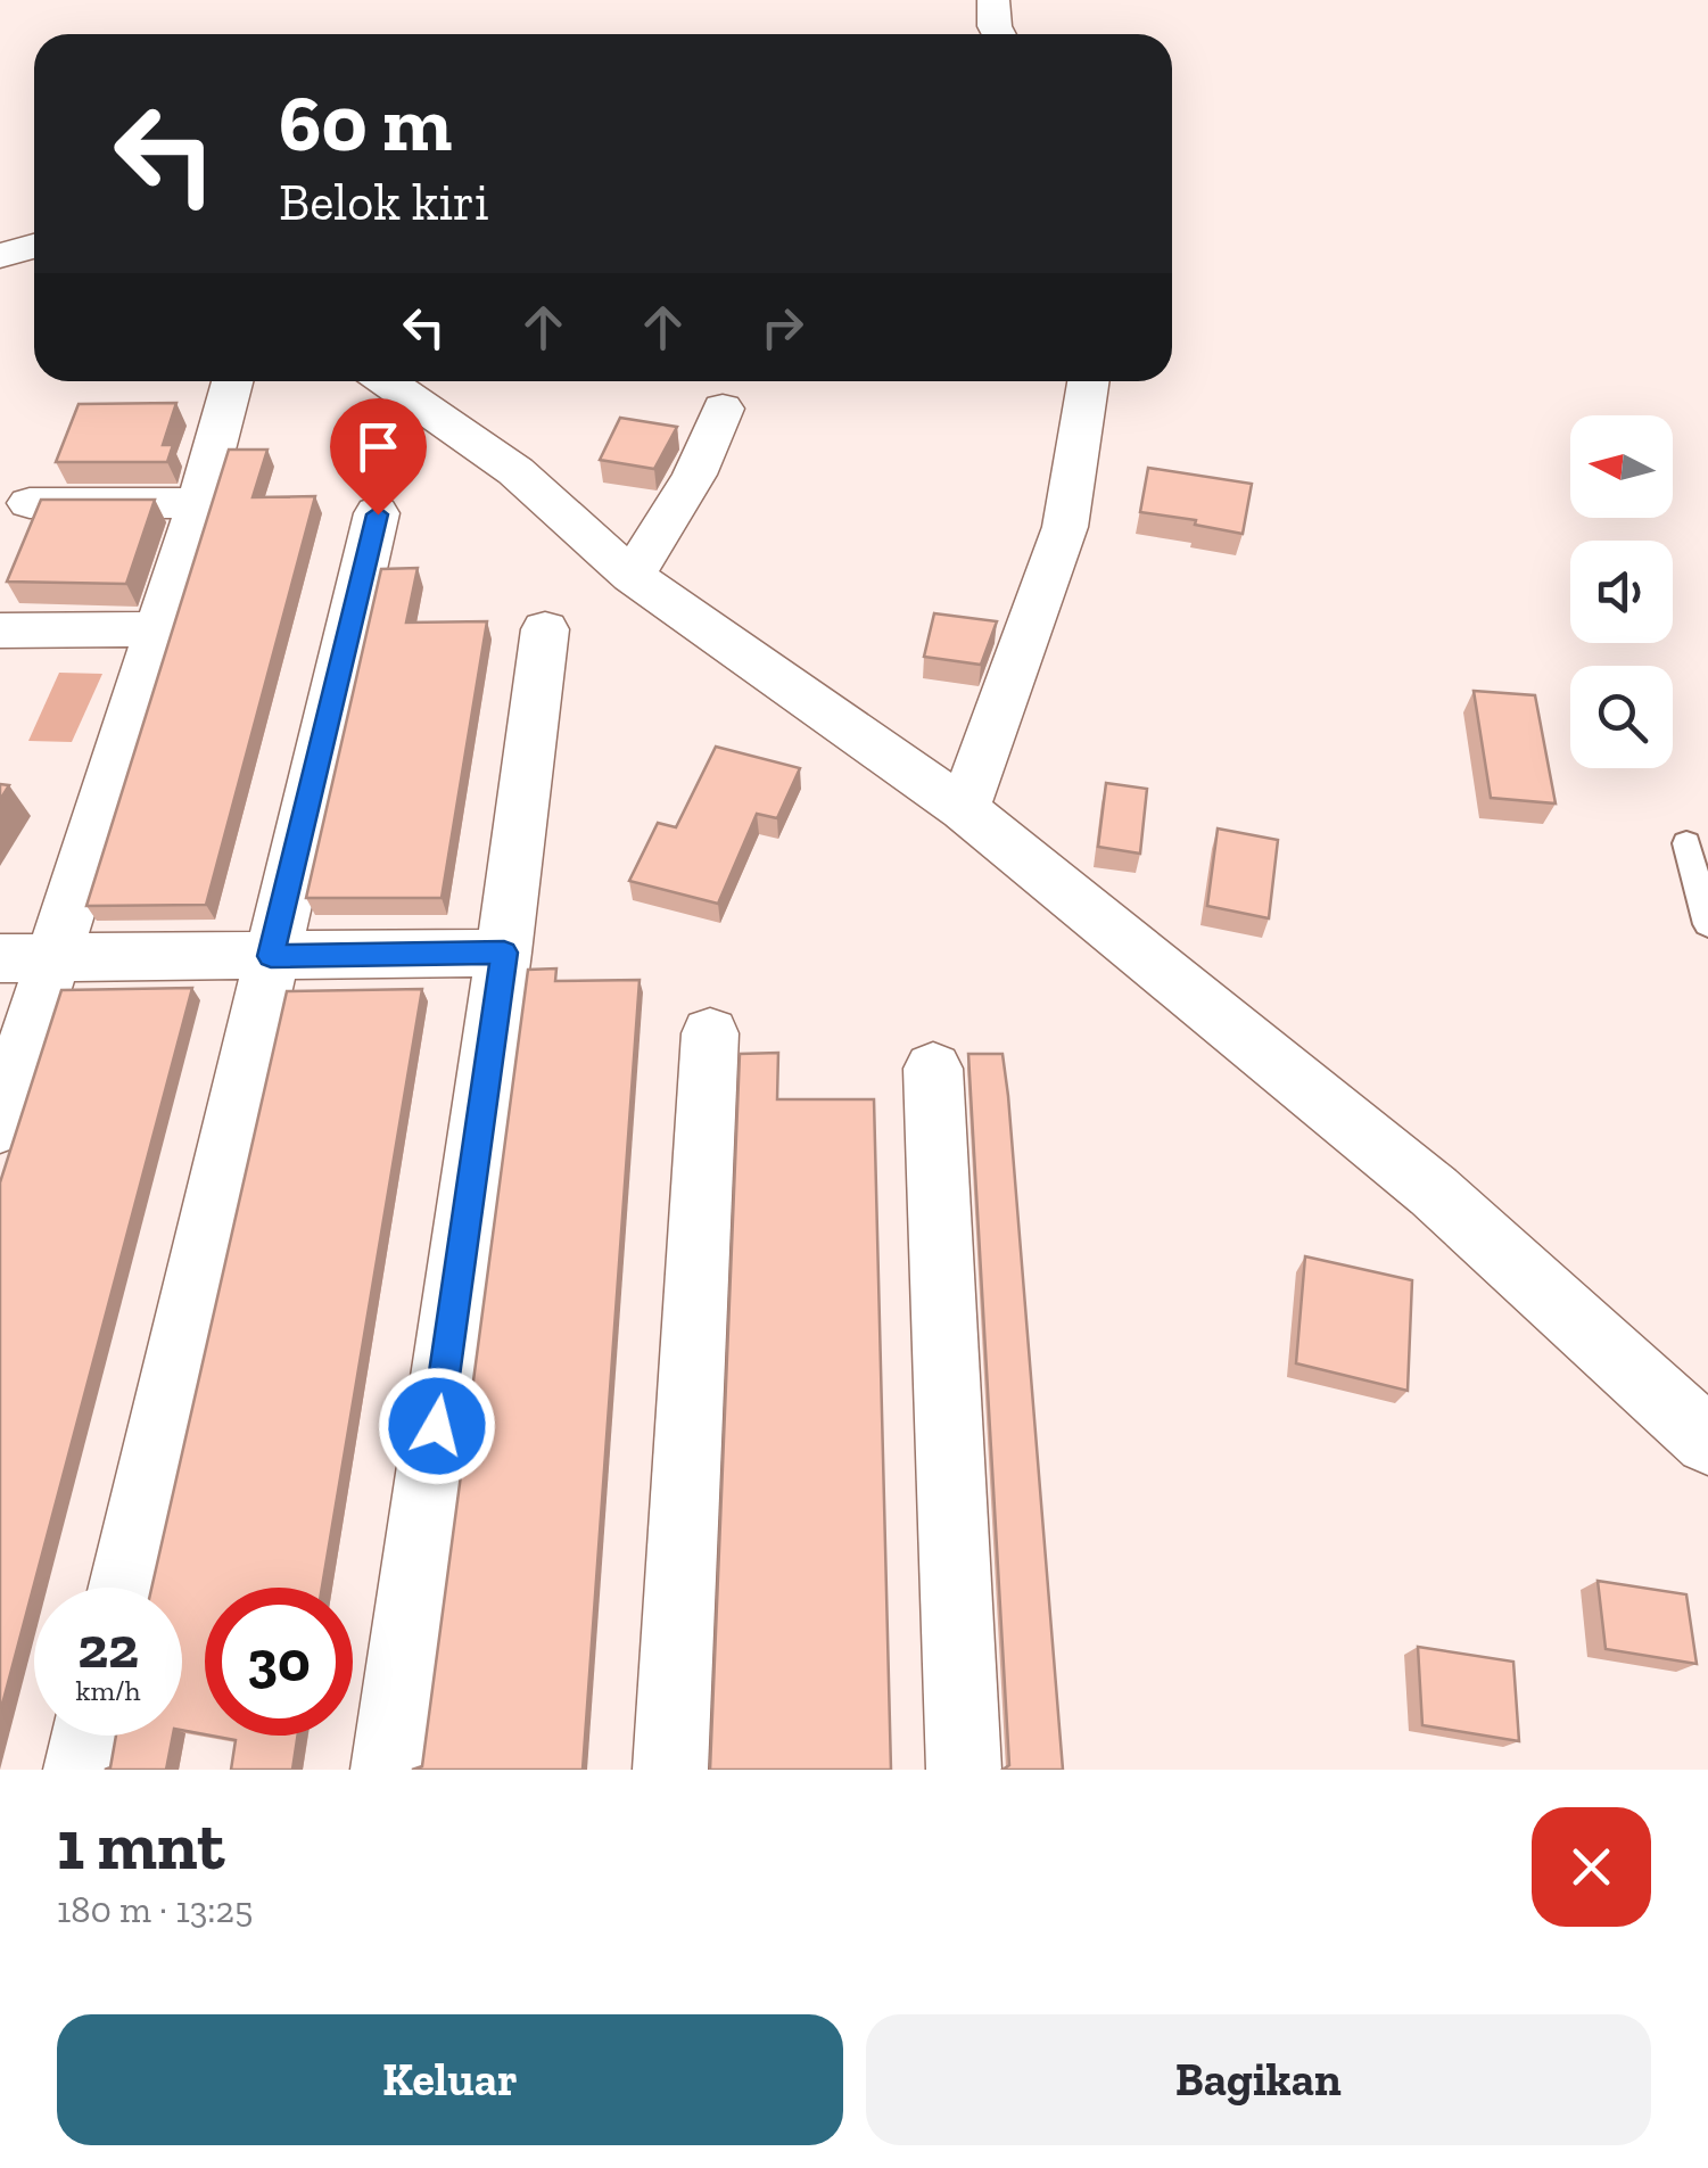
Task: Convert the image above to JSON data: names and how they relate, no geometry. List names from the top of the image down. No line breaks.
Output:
{"north":"left","page":{"turn":["60 m","Belok kiri"],"speed":"22 km/h","limit":"30","heading":["1 mnt","180 m · 13:25"],"buttons":["Keluar","Bagikan"]}}
